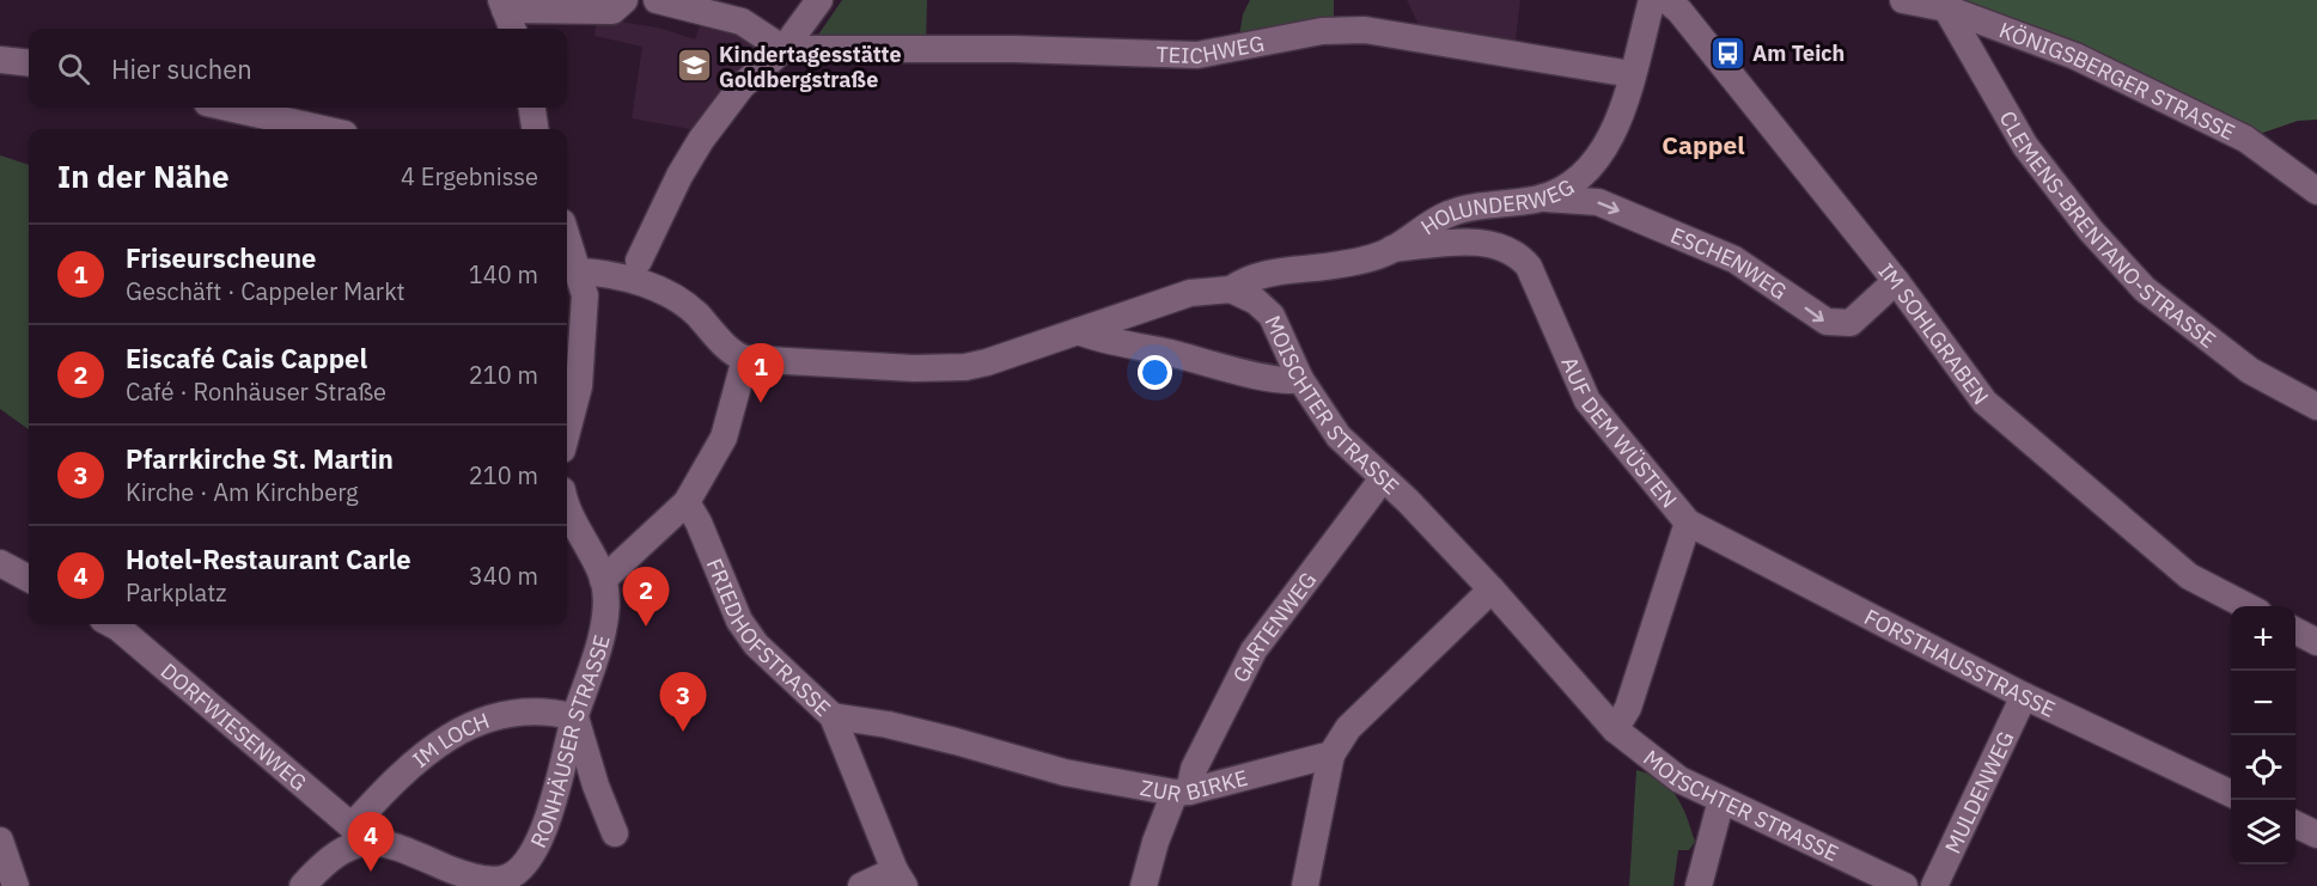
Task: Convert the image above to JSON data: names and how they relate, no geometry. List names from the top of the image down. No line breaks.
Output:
{"streets":{"street":["TEICHWEG","KÖNIGSBERGER STRASSE","HOLUNDERWEG","CLEMENS-BRENTANO-STRASSE","ESCHENWEG","IM SOHLGRABEN","MOISCHTER STRASSE","AUF DEM WÜSTEN","GARTENWEG","FRIEDHOFSTRASSE","FORSTHAUSSTRASSE","DORFWIESENWEG","RONHÄUSER STRASSE","IM LOCH","ZUR BIRKE","MULDENWEG"]},"crossings":[["TEICHWEG","HOLUNDERWEG"],["KÖNIGSBERGER STRASSE","CLEMENS-BRENTANO-STRASSE"],["HOLUNDERWEG","ESCHENWEG"],["HOLUNDERWEG","MOISCHTER STRASSE"],["HOLUNDERWEG","AUF DEM WÜSTEN"],["ESCHENWEG","IM SOHLGRABEN"],["MOISCHTER STRASSE","AUF DEM WÜSTEN"],["MOISCHTER STRASSE","GARTENWEG"],["AUF DEM WÜSTEN","FORSTHAUSSTRASSE"],["GARTENWEG","ZUR BIRKE"],["FRIEDHOFSTRASSE","ZUR BIRKE"],["FORSTHAUSSTRASSE","MULDENWEG"],["DORFWIESENWEG","RONHÄUSER STRASSE"],["DORFWIESENWEG","IM LOCH"],["RONHÄUSER STRASSE","IM LOCH"]],"one_way":["ESCHENWEG"],"districts":["Cappel"],"places":{"bus stop":["Am Teich"],"school or university":["Kindertagesstätte Goldbergstraße"]},"page":{"search":"Hier suchen","heading":["In der Nähe","4 Ergebnisse"],"list":[{"mark":"1","name":"Friseurscheune","note":"Geschäft · Cappeler Markt","value":"140 m"},{"mark":"2","name":"Eiscafé Cais Cappel","note":"Café · Ronhäuser Straße","value":"210 m"},{"mark":"3","name":"Pfarrkirche St. Martin","note":"Kirche · Am Kirchberg","value":"210 m"},{"mark":"4","name":"Hotel-Restaurant Carle","note":"Parkplatz","value":"340 m"}],"pins":["1","2","3","4"],"map_buttons":["+","−"]}}
